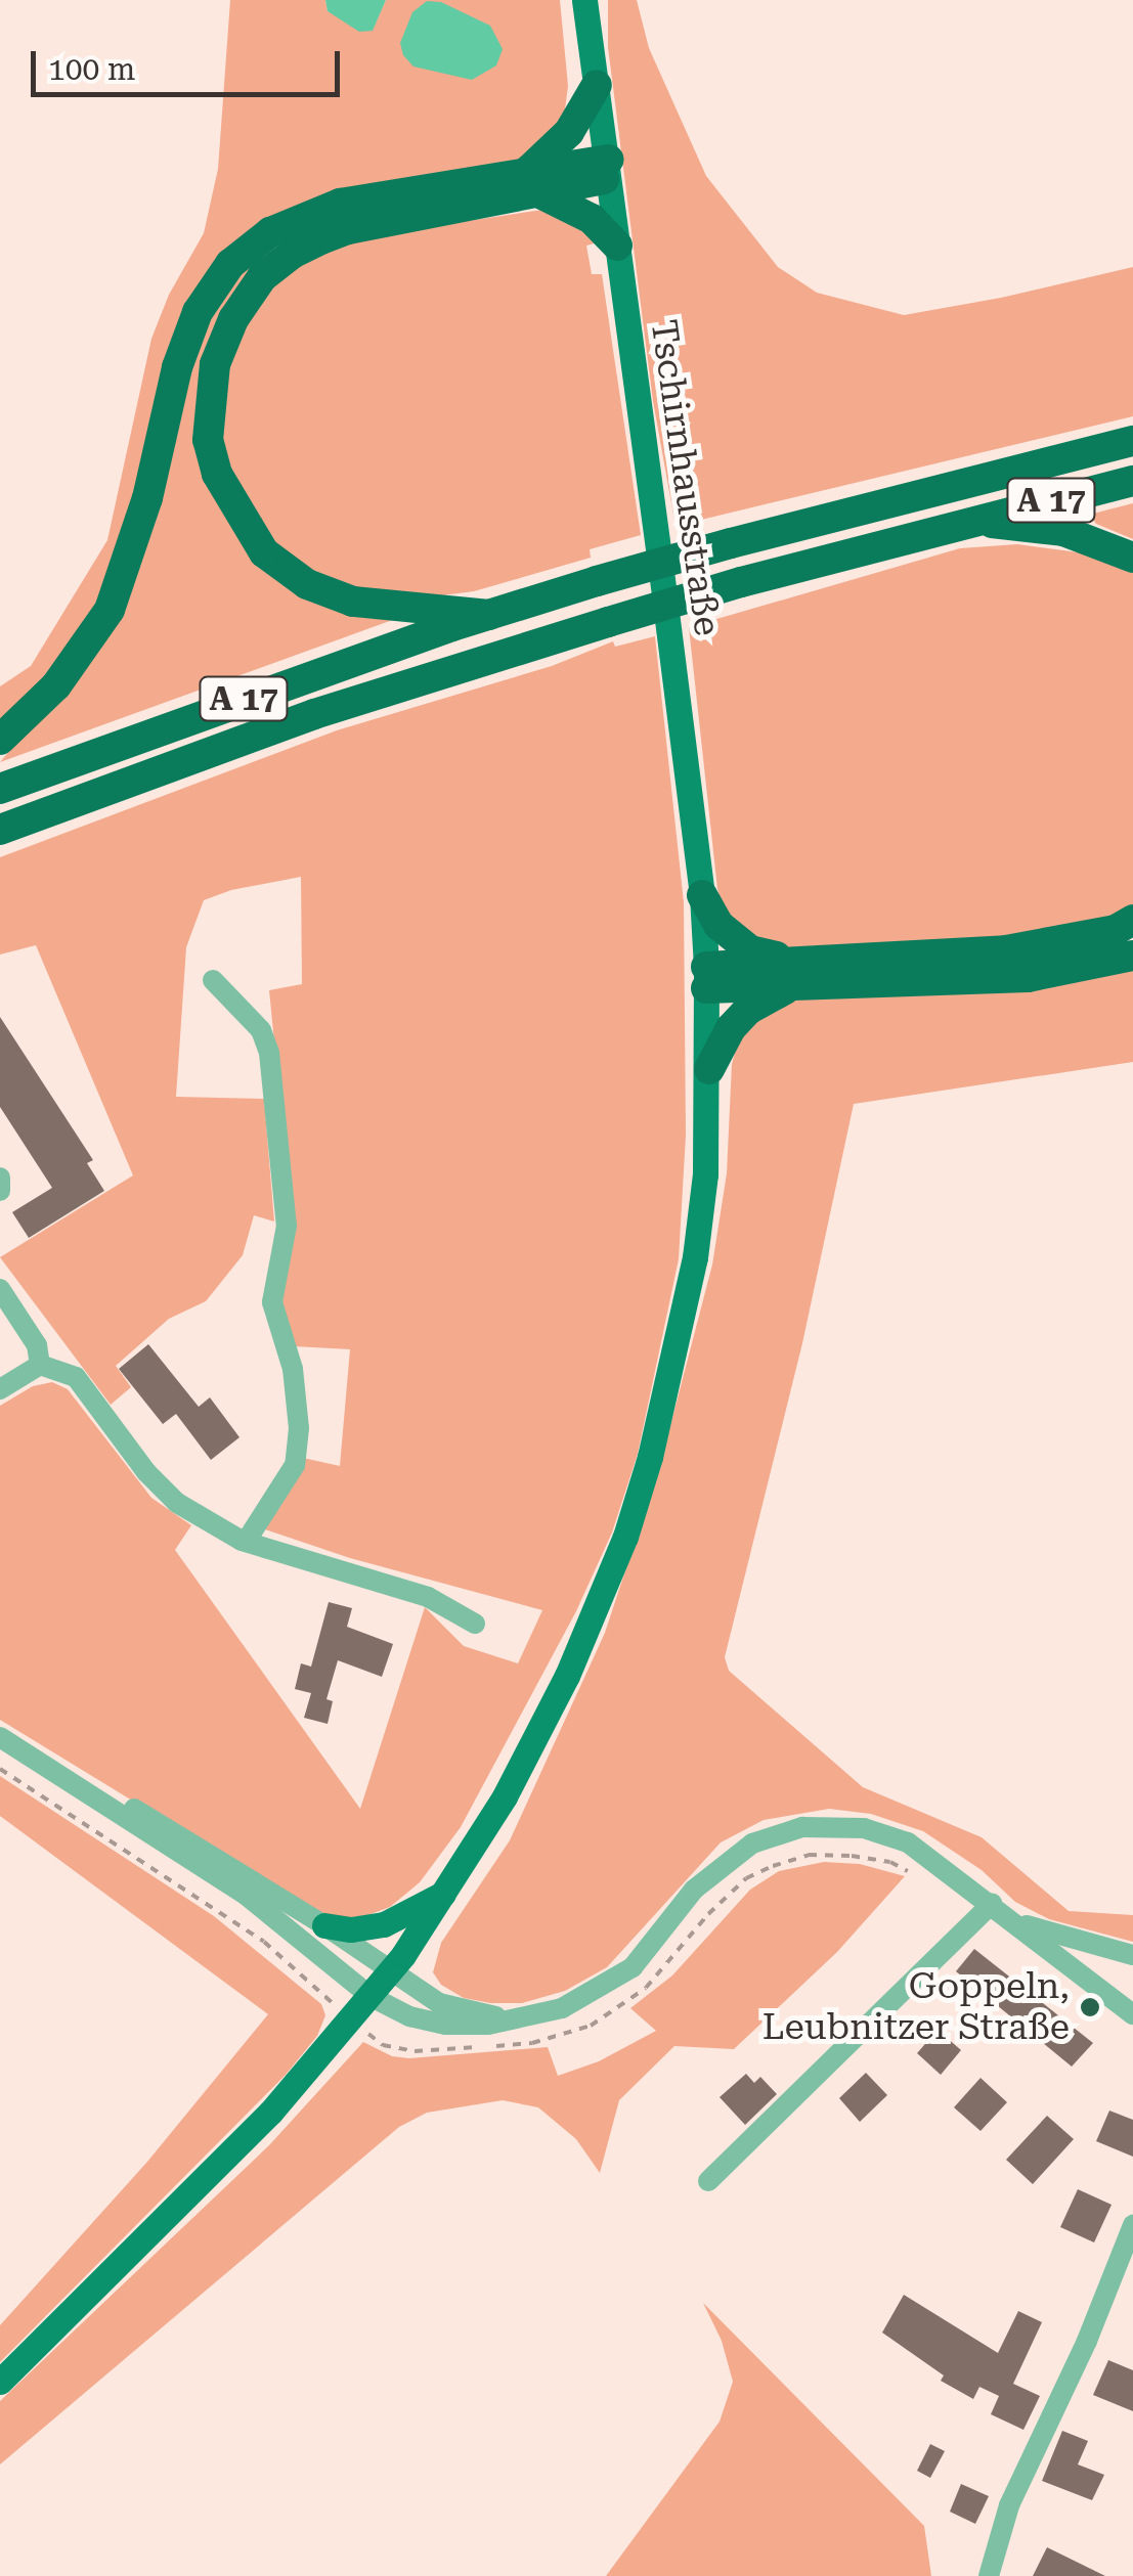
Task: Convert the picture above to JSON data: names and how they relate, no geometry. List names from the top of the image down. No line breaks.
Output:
{"streets":{"highway":["A 17"],"main road":["Tschirnhausstraße"]},"places":["Goppeln, Leubnitzer Straße"],"scale_bar":"100 m"}
